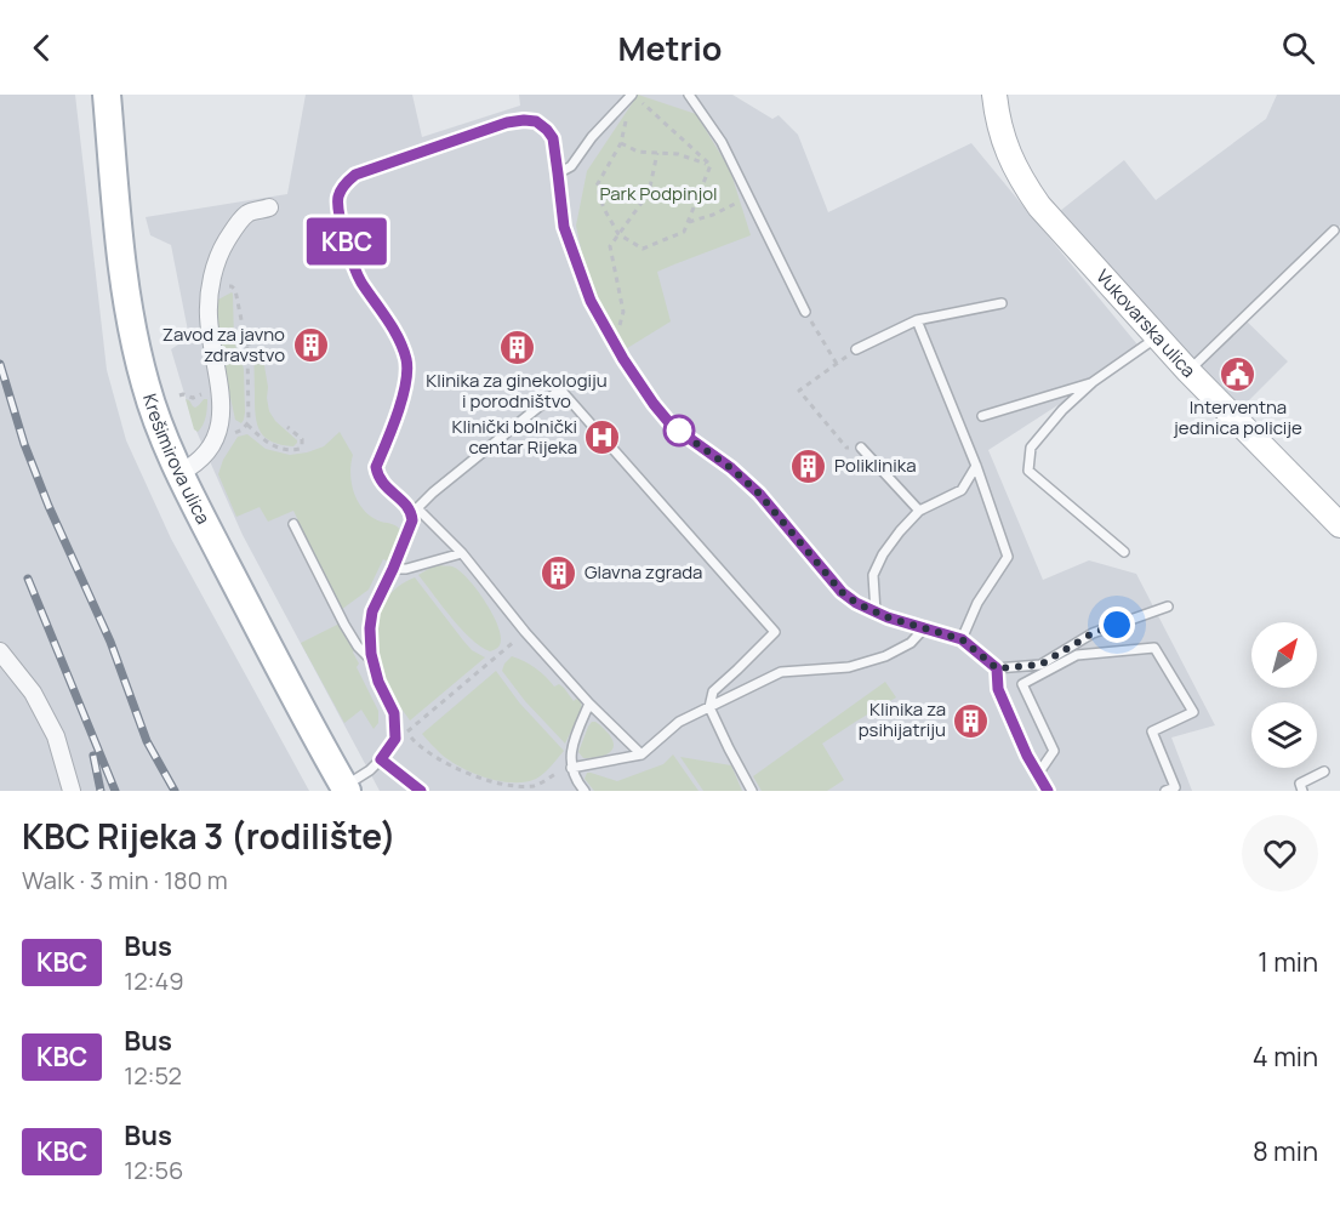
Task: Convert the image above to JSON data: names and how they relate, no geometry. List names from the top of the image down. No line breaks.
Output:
{"streets":{"main road":["Vukovarska ulica","Krešimirova ulica"]},"parks":["Park Podpinjol"],"places":{"building":["Zavod za javno zdravstvo","Klinika za ginekologiju i porodništvo","Poliklinika","Glavna zgrada","Klinika za psihijatriju"],"public building":["Interventna jedinica policije"],"hospital":["Klinički bolnički centar Rijeka"]},"lines":["bus line KBC"],"north":"top right","page":{"header":"Metrio","on_map":"KBC","heading":["KBC Rijeka 3 (rodilište)","Walk · 3 min · 180 m"],"list":[{"mark":"KBC","name":"Bus","note":"12:49","value":"1 min"},{"mark":"KBC","name":"Bus","note":"12:52","value":"4 min"},{"mark":"KBC","name":"Bus","note":"12:56","value":"8 min"}]}}
